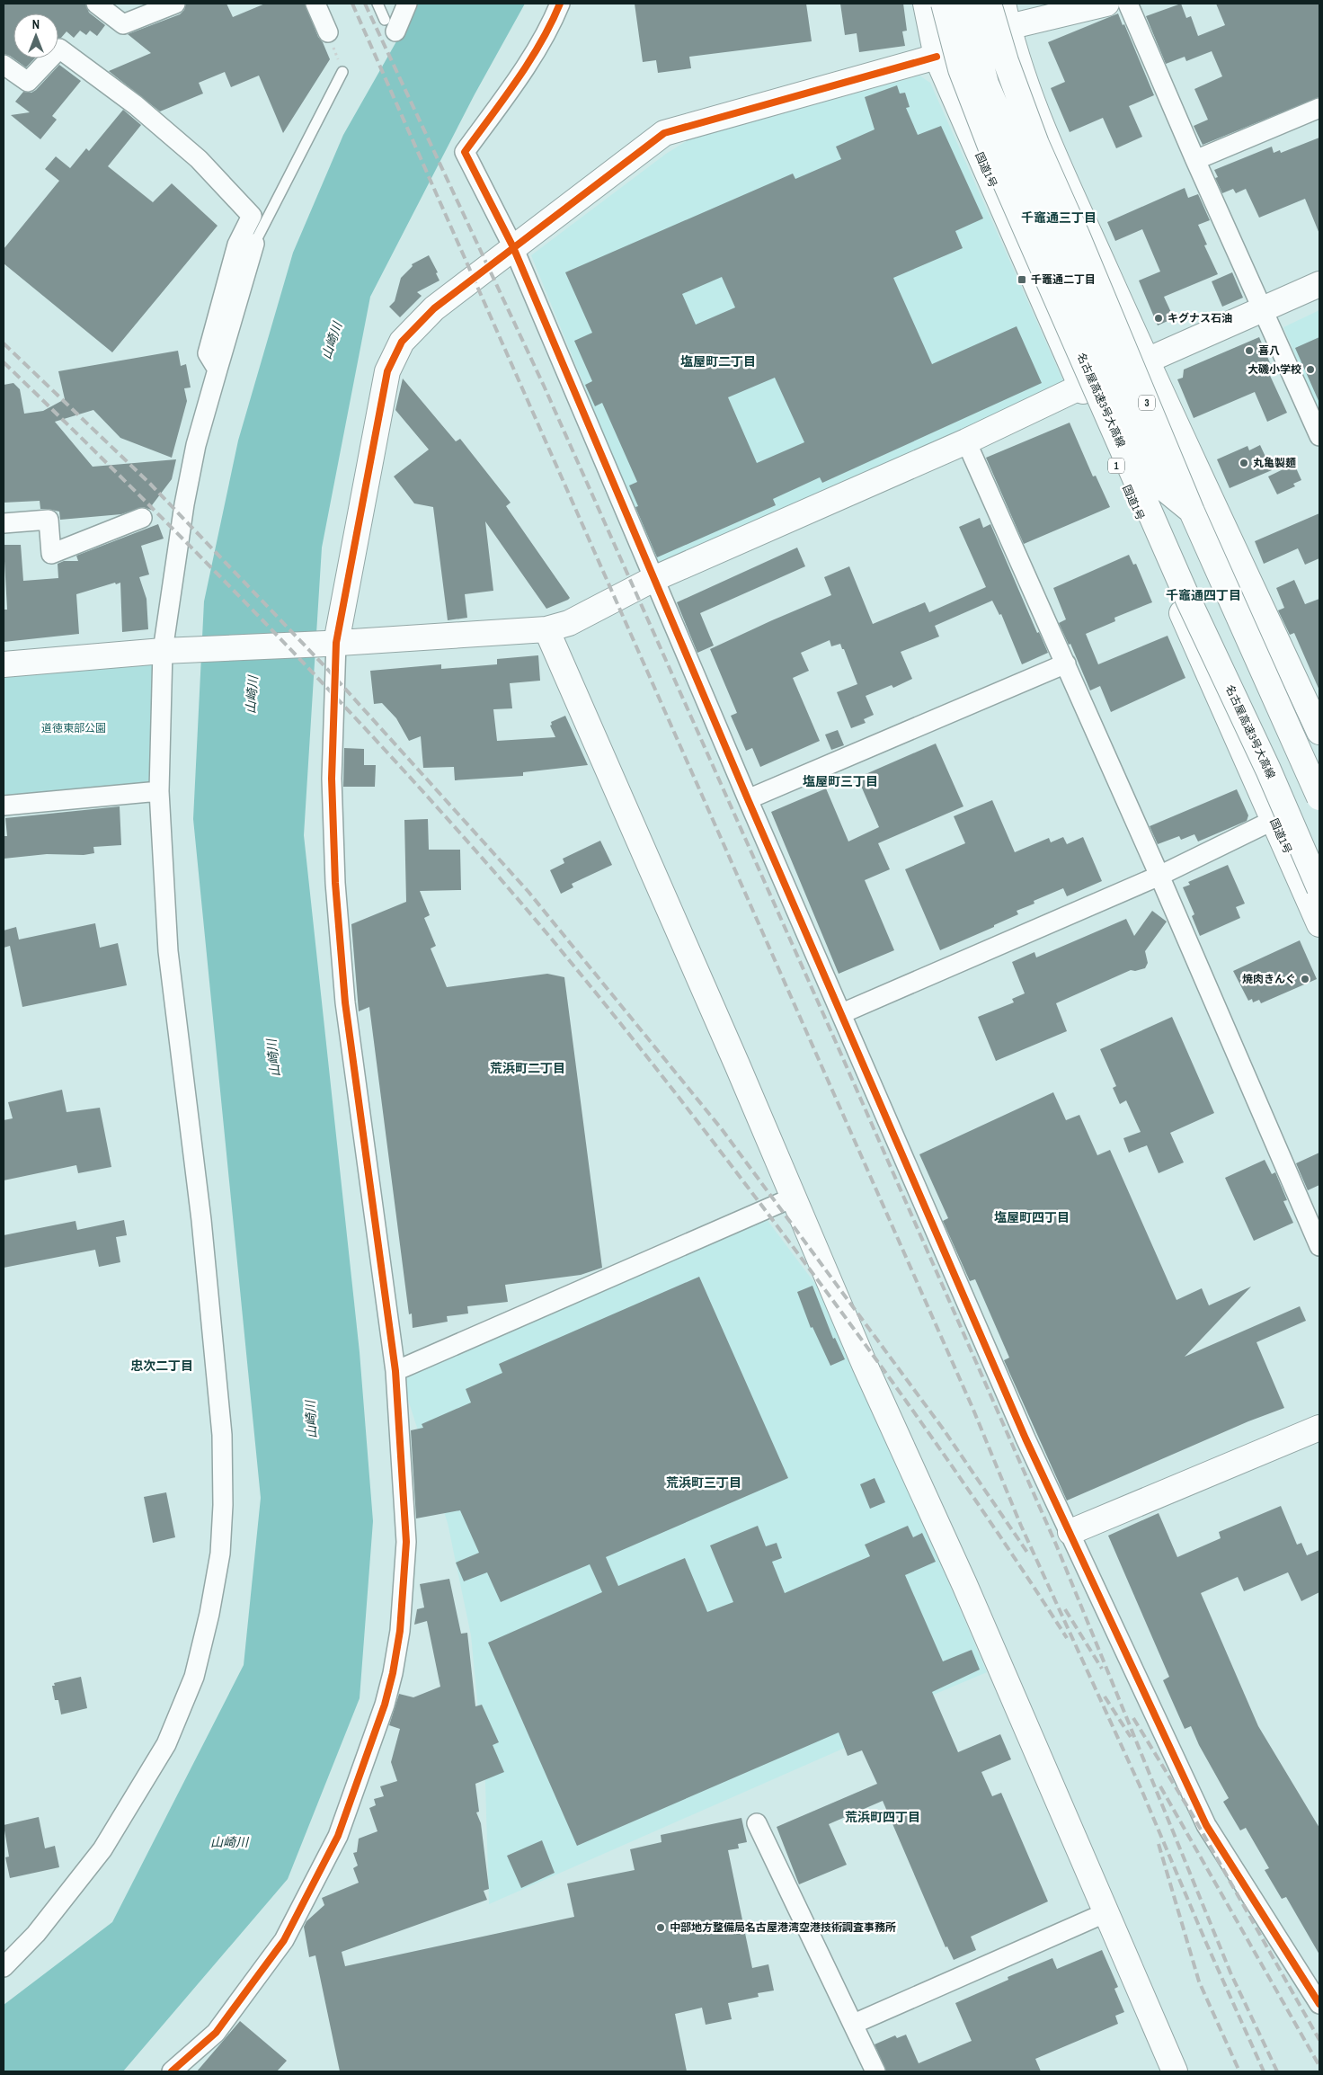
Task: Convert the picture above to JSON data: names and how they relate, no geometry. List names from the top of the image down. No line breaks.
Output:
{"streets":{"main road":["国道1号","名古屋高速3号大高線","3","1"]},"districts":["千竈通三丁目","塩屋町二丁目","千竈通四丁目","塩屋町三丁目","荒浜町二丁目","塩屋町四丁目","忠次二丁目","荒浜町三丁目","荒浜町四丁目"],"water":["山崎川"],"parks":["道徳東部公園"],"places":{"transit":["千竈通二丁目"],"other":["キグナス石油","喜八","大磯小学校","丸亀製麺","焼肉きんぐ","中部地方整備局名古屋港湾空港技術調査事務所"]},"north":"top"}
